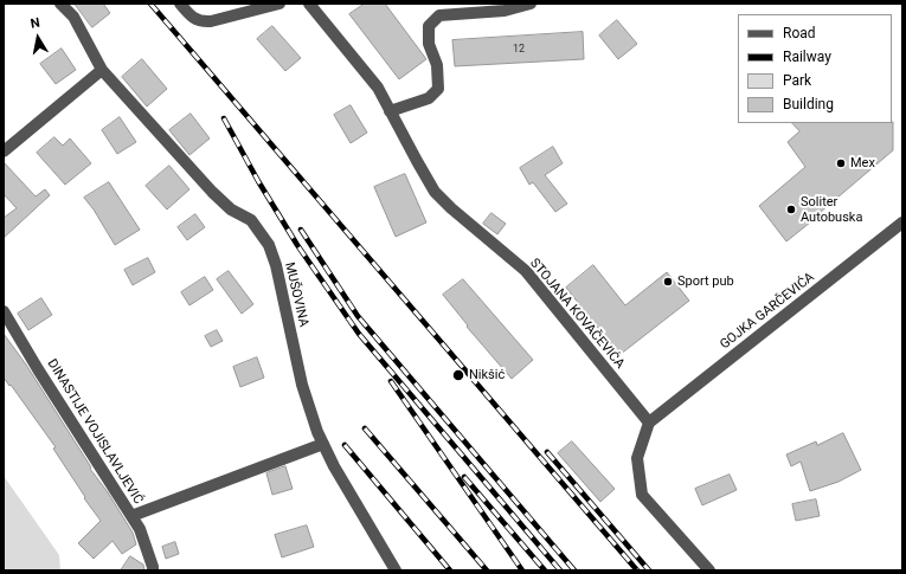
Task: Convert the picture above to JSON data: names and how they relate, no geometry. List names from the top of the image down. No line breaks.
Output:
{"streets":{"street":["MUŠOVINA","GOJKA GARČEVIĆA","STOJANA KOVAČEVIĆA","DINASTIJE VOJISLAVLJEVIĆ"]},"crossings":[["GOJKA GARČEVIĆA","STOJANA KOVAČEVIĆA"]],"places":["Mex","Soliter Autobuska","Sport pub","Nikšić"],"house_numbers":["12"],"legend":["Road","Railway","Park","Building"],"north":"top"}
